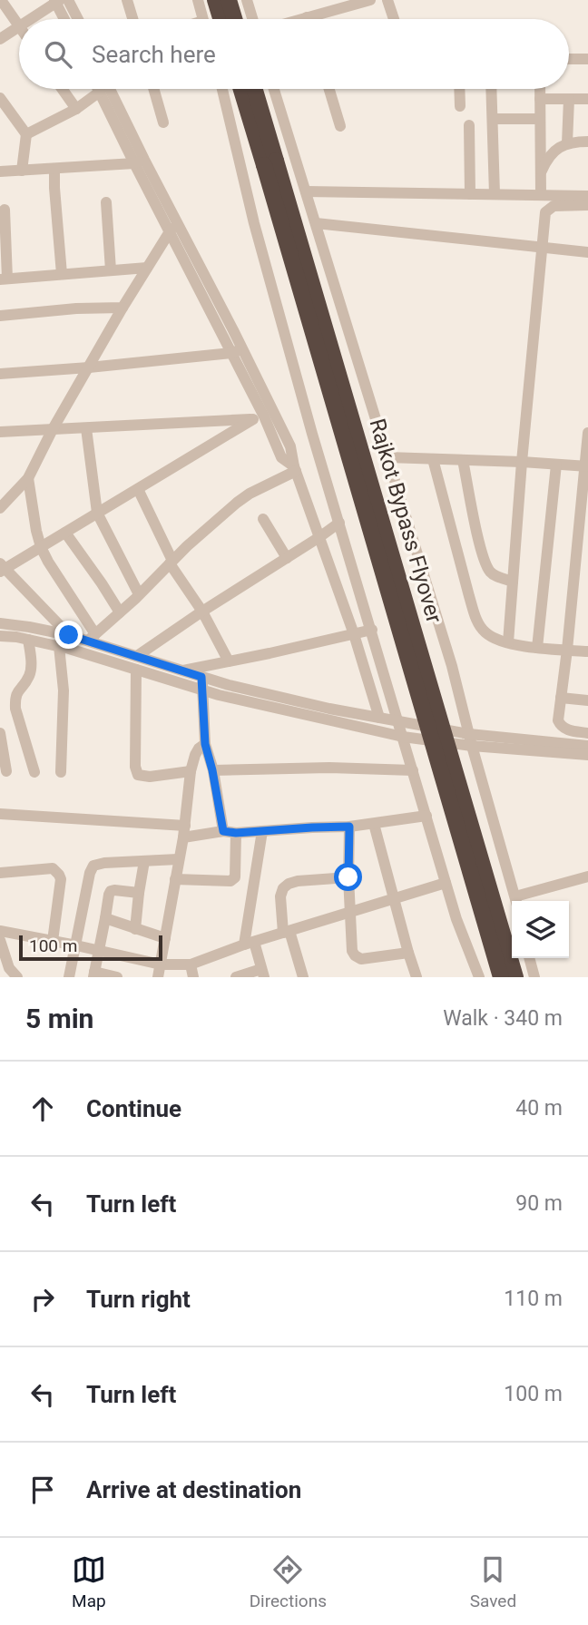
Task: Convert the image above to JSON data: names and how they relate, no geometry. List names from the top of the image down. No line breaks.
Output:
{"streets":{"highway":["Rajkot Bypass Flyover"]},"scale_bar":"100 m","page":{"search":"Search here","scale":"100 m","heading":["5 min","Walk · 340 m"],"list":[["Continue","40 m"],["Turn left","90 m"],["Turn right","110 m"],["Turn left","100 m"],"Arrive at destination"],"nav":["Map","Directions","Saved"]}}
